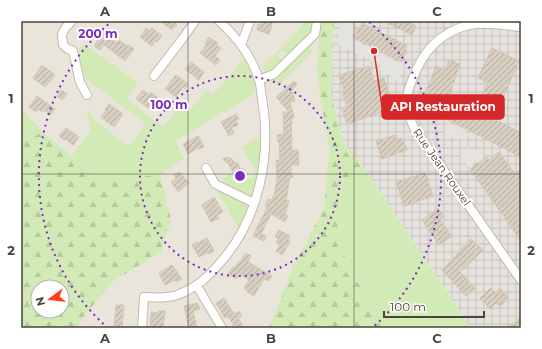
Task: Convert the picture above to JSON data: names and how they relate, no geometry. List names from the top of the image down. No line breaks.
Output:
{"streets":{"street":["Rue Jean Rouxel"]},"places":["API Restauration"],"scale_bar":"100 m","north":"left","grid":{"columns":["A","B","C"],"rows":["1","2"]},"rings":["200 m","100 m"]}
